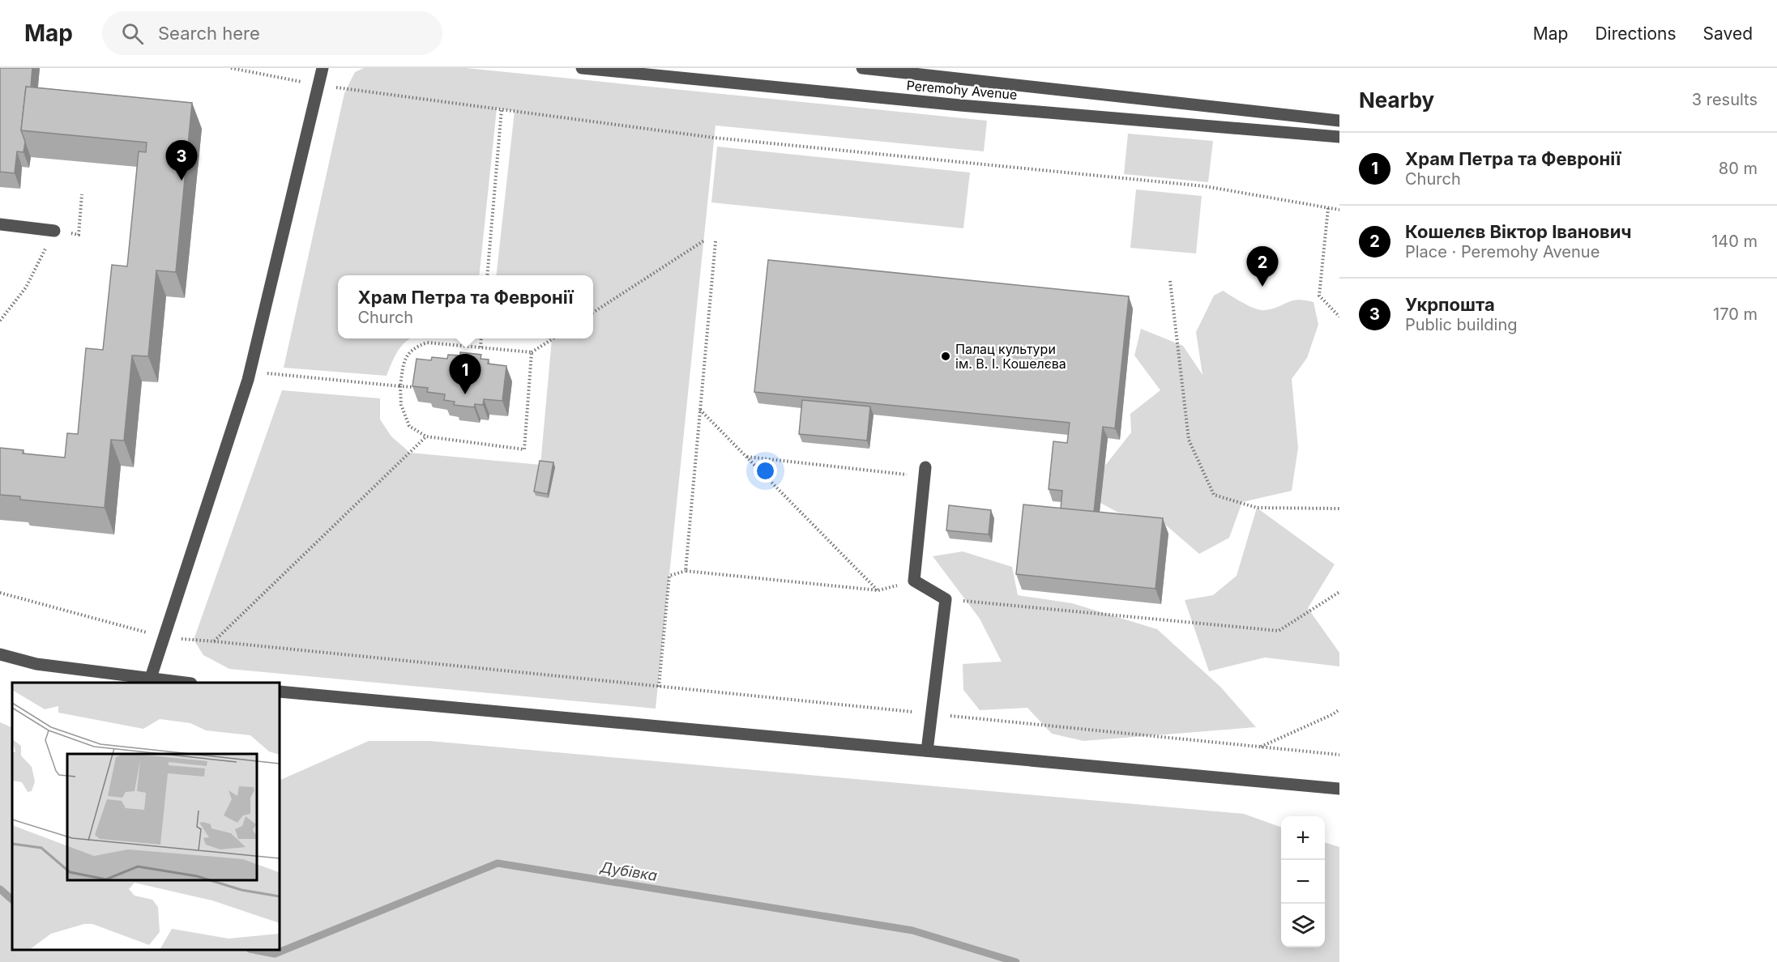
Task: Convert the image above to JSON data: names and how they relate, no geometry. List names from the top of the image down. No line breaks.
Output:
{"streets":{"street":["Peremohy Avenue"]},"water":["Дубівка"],"places":["Палац культури ім. В. І. Кошелєва"],"page":{"header":"Map","search":"Search here","nav":["Map","Directions","Saved"],"heading":["Nearby","3 results"],"list":[{"mark":"1","name":"Храм Петра та Февронії","note":"Church","value":"80 m"},{"mark":"2","name":"Кошелєв Віктор Іванович","note":"Place · Peremohy Avenue","value":"140 m"},{"mark":"3","name":"Укрпошта","note":"Public building","value":"170 m"}],"pins":["3","2","1"],"popup":["Храм Петра та Февронії","Church"],"map_buttons":["+","−"]}}
